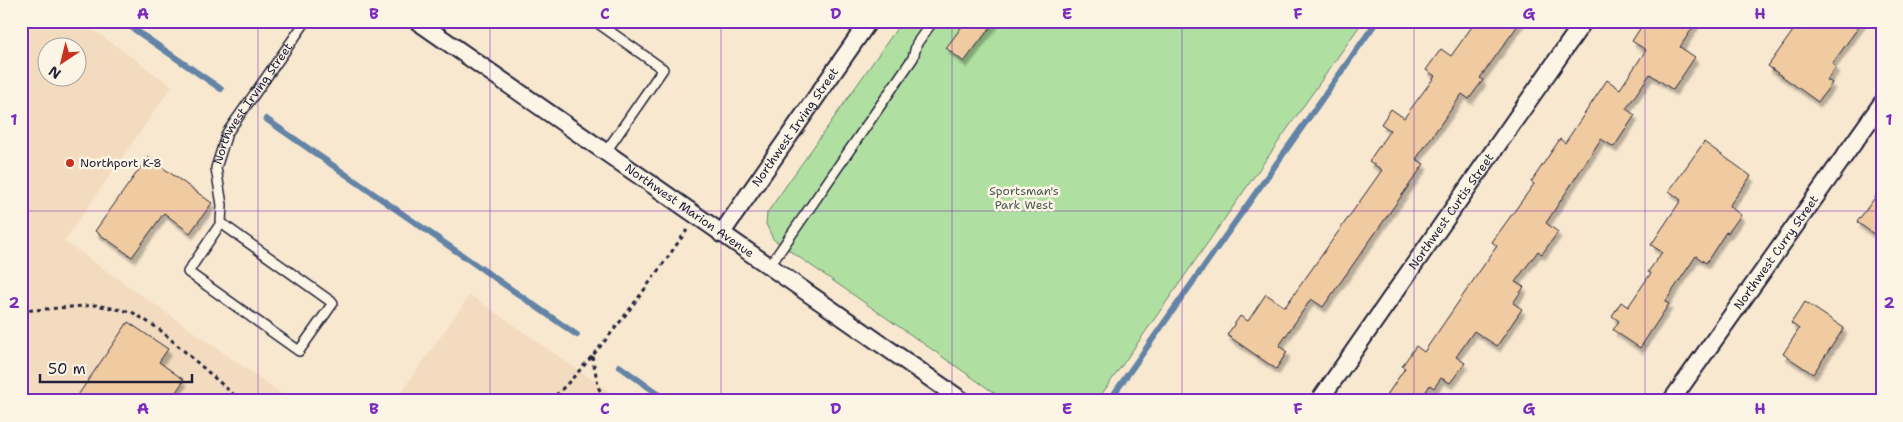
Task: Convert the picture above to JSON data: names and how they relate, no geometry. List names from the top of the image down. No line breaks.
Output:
{"streets":{"street":["Northwest Irving Street","Northwest Curtis Street","Northwest Marion Avenue","Northwest Curry Street"]},"crossings":[["Northwest Irving Street","Northwest Marion Avenue"]],"parks":["Sportsman's Park West"],"places":["Northport K-8"],"scale_bar":"50 m","north":"bottom left","grid":{"columns":["A","B","C","D","E","F","G","H"],"rows":["1","2"]}}
